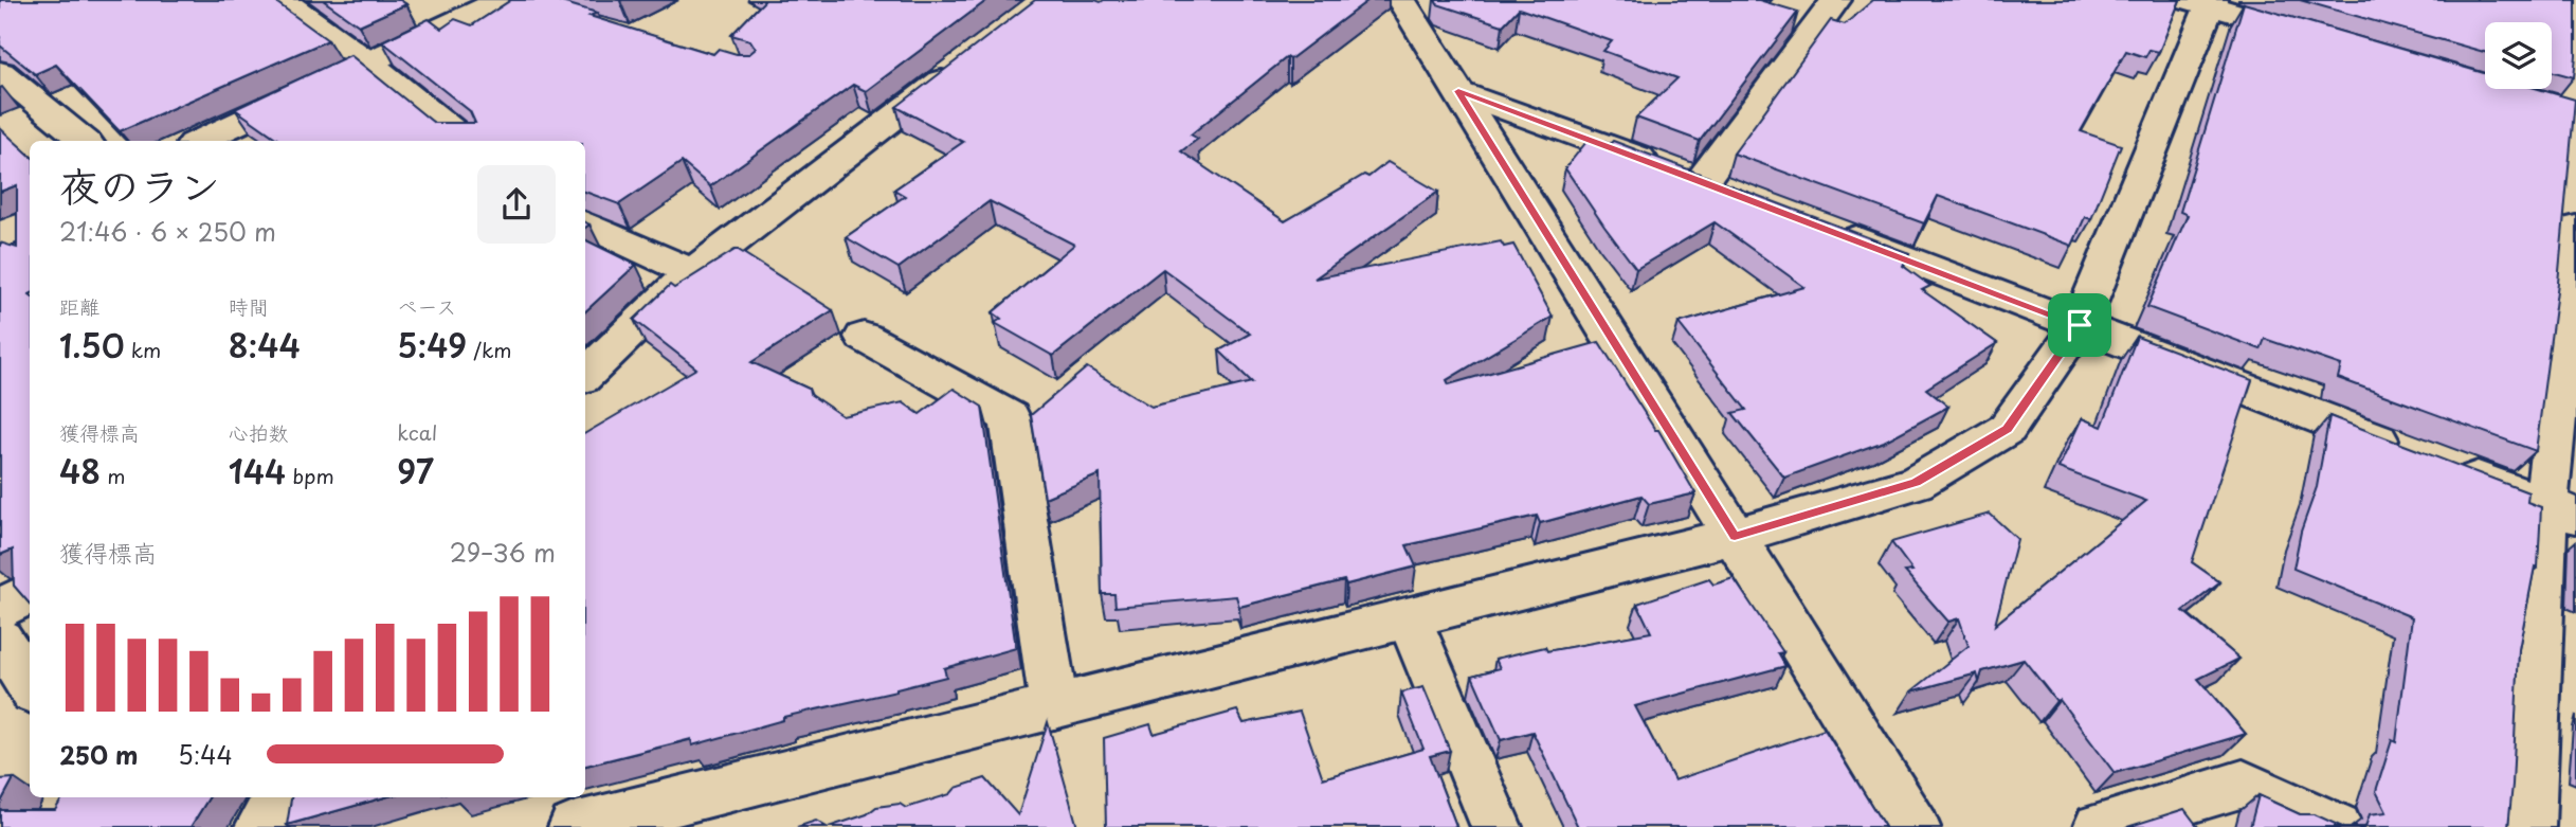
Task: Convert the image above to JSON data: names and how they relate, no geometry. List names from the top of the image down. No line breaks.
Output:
{"page":{"heading":["夜のラン","21:46 · 6 × 250 m"],"stats":[["距離","1.50 km"],["時間","8:44"],["ペース","5:49 /km"],["獲得標高","48 m"],["心拍数","144 bpm"],["kcal","97"]],"chart":["獲得標高","29–36 m"],"list":[{"name":"250 m","note":"5:44"}]}}
